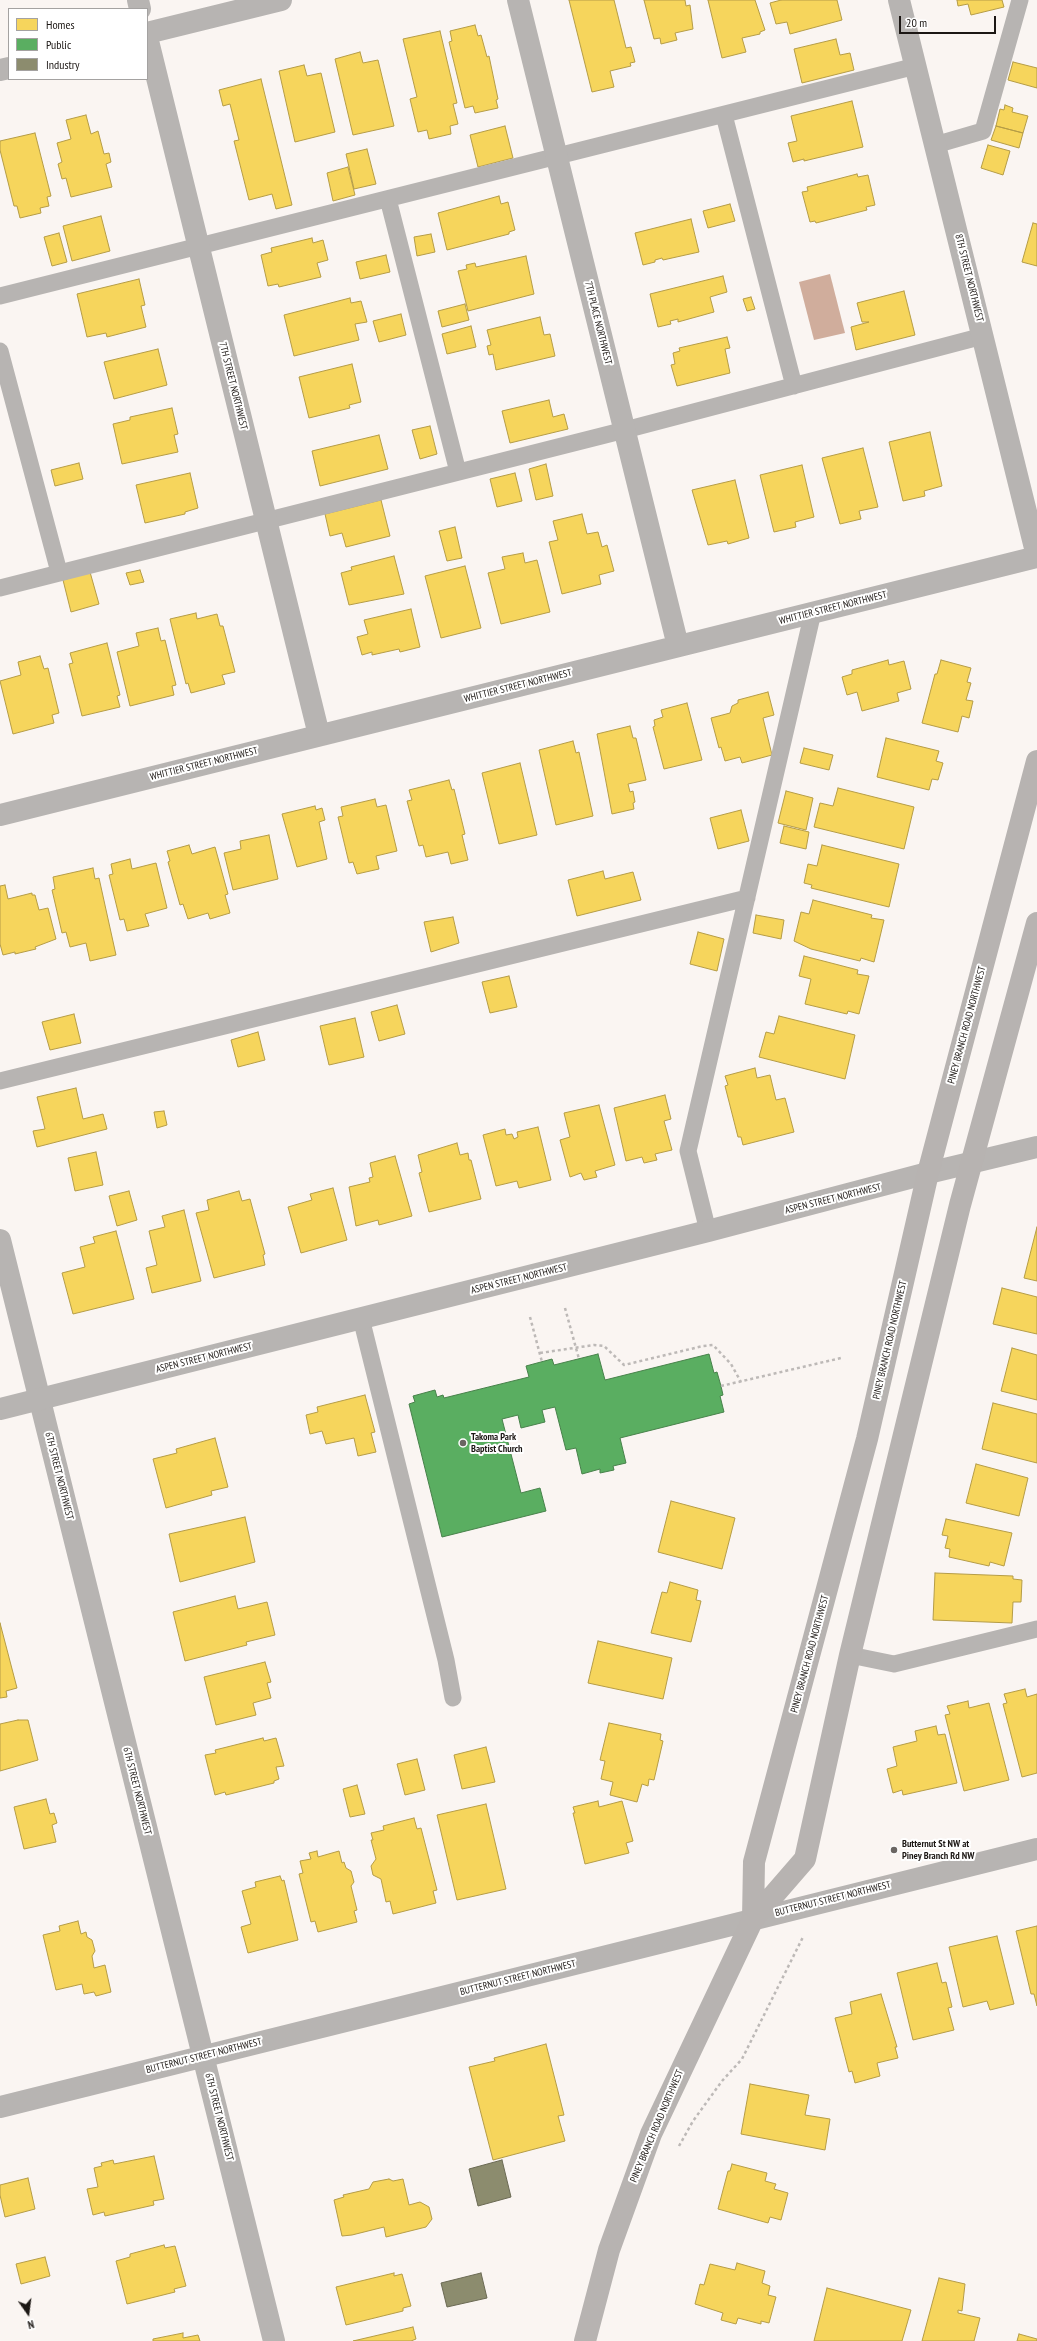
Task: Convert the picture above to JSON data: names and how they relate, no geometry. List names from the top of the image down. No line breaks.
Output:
{"streets":{"main road":["PINEY BRANCH ROAD NORTHWEST"],"street":["8TH STREET NORTHWEST","7TH PLACE NORTHWEST","7TH STREET NORTHWEST","WHITTIER STREET NORTHWEST","ASPEN STREET NORTHWEST","6TH STREET NORTHWEST","BUTTERNUT STREET NORTHWEST"]},"crossings":[["8TH STREET NORTHWEST","WHITTIER STREET NORTHWEST"],["7TH PLACE NORTHWEST","WHITTIER STREET NORTHWEST"],["7TH STREET NORTHWEST","WHITTIER STREET NORTHWEST"],["PINEY BRANCH ROAD NORTHWEST","ASPEN STREET NORTHWEST"],["PINEY BRANCH ROAD NORTHWEST","BUTTERNUT STREET NORTHWEST"],["ASPEN STREET NORTHWEST","6TH STREET NORTHWEST"],["6TH STREET NORTHWEST","BUTTERNUT STREET NORTHWEST"]],"places":["Takoma Park Baptist Church","Butternut St NW at Piney Branch Rd NW"],"legend":["Homes","Public","Industry"],"scale_bar":"20 m","north":"bottom"}
